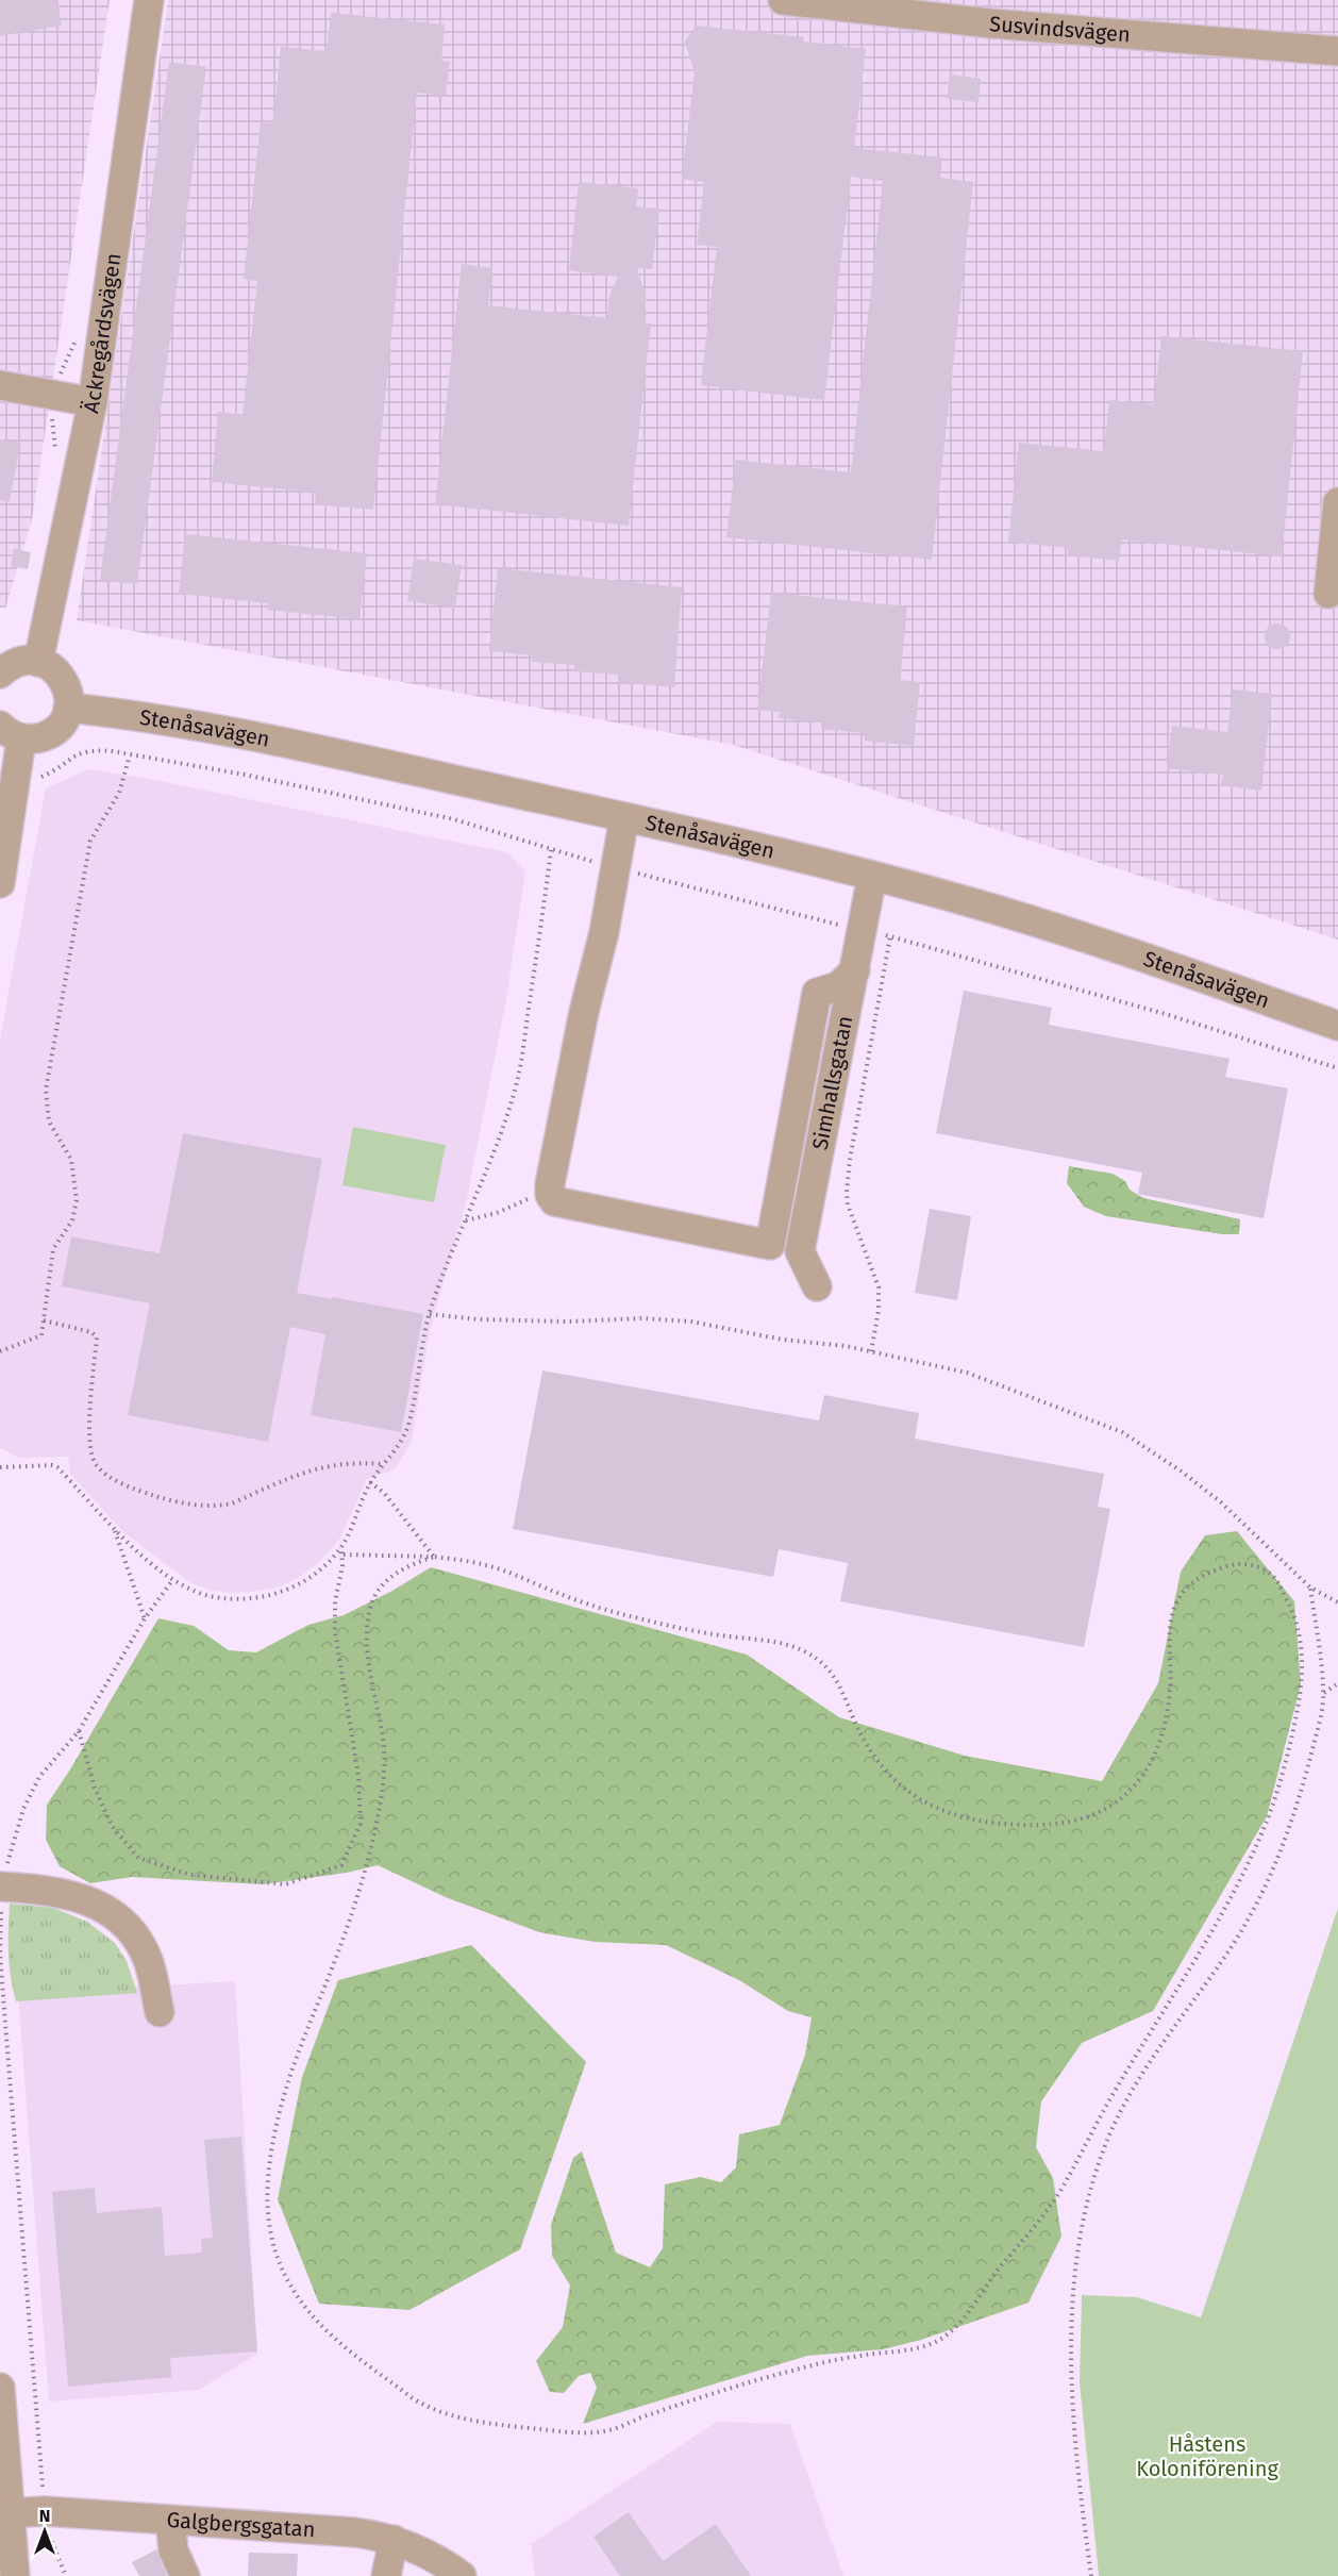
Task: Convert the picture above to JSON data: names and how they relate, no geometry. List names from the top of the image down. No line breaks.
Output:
{"streets":{"street":["Susvindsvägen","Äckregårdsvägen","Stenåsavägen","Simhallsgatan","Galgbergsgatan"]},"crossings":[["Stenåsavägen","Simhallsgatan"]],"parks":["Håstens Koloniförening"],"north":"top"}
